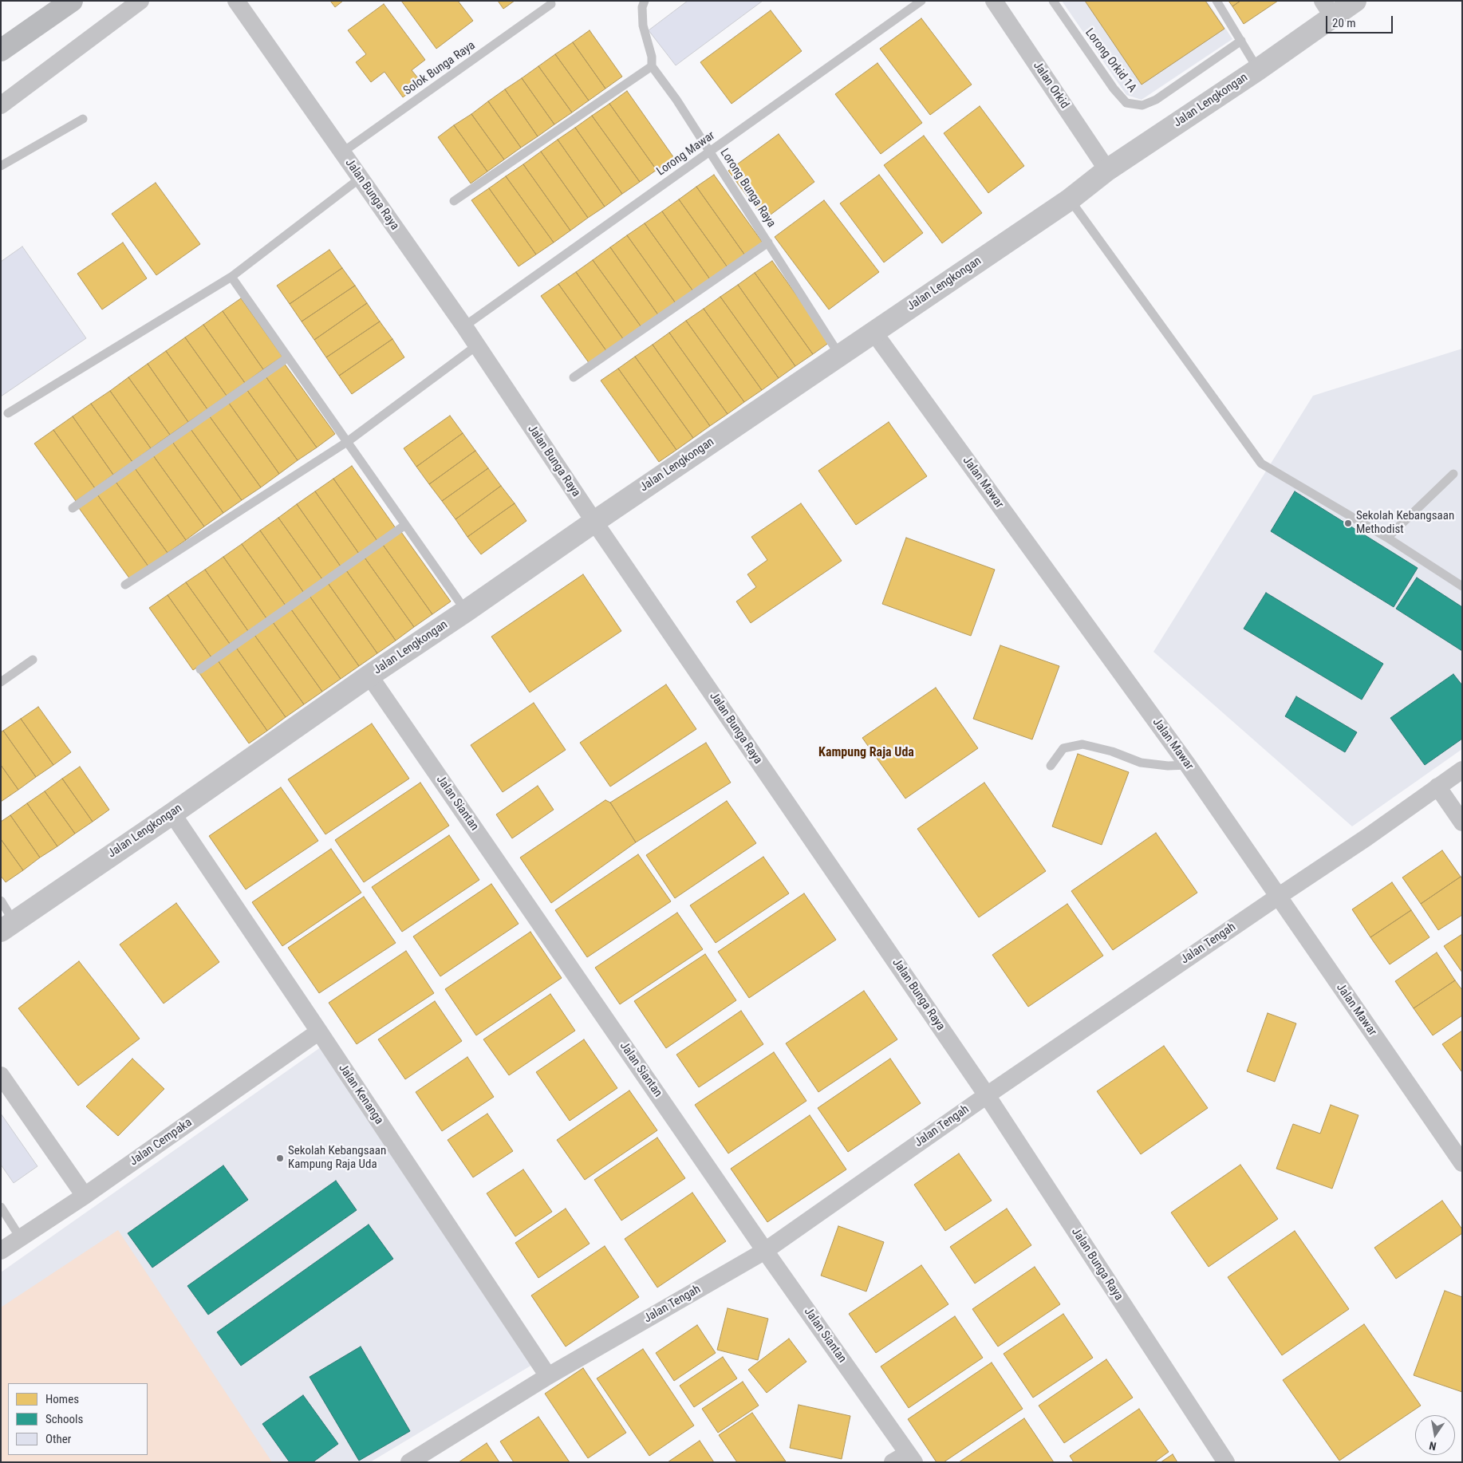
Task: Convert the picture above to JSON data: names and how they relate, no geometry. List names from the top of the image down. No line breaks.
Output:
{"streets":{"street":["Jalan Orkid","Jalan Lengkongan","Jalan Bunga Raya","Jalan Mawar","Jalan Siantan","Jalan Tengah","Jalan Kenanga","Jalan Cempaka"],"lane":["Lorong Orkid 1A","Solok Bunga Raya","Lorong Mawar","Lorong Bunga Raya"]},"crossings":[["Solok Bunga Raya","Jalan Bunga Raya"],["Jalan Orkid","Jalan Lengkongan"],["Jalan Lengkongan","Lorong Bunga Raya"],["Jalan Lengkongan","Jalan Bunga Raya"],["Jalan Lengkongan","Jalan Mawar"],["Jalan Lengkongan","Jalan Siantan"],["Jalan Lengkongan","Jalan Kenanga"],["Lorong Mawar","Lorong Bunga Raya"],["Lorong Mawar","Jalan Bunga Raya"],["Jalan Bunga Raya","Jalan Tengah"],["Jalan Mawar","Jalan Tengah"],["Jalan Siantan","Jalan Tengah"],["Jalan Tengah","Jalan Kenanga"],["Jalan Kenanga","Jalan Cempaka"]],"districts":["Kampung Raja Uda"],"places":["Sekolah Kebangsaan Methodist","Sekolah Kebangsaan Kampung Raja Uda"],"legend":["Homes","Schools","Other"],"scale_bar":"20 m","north":"bottom"}
